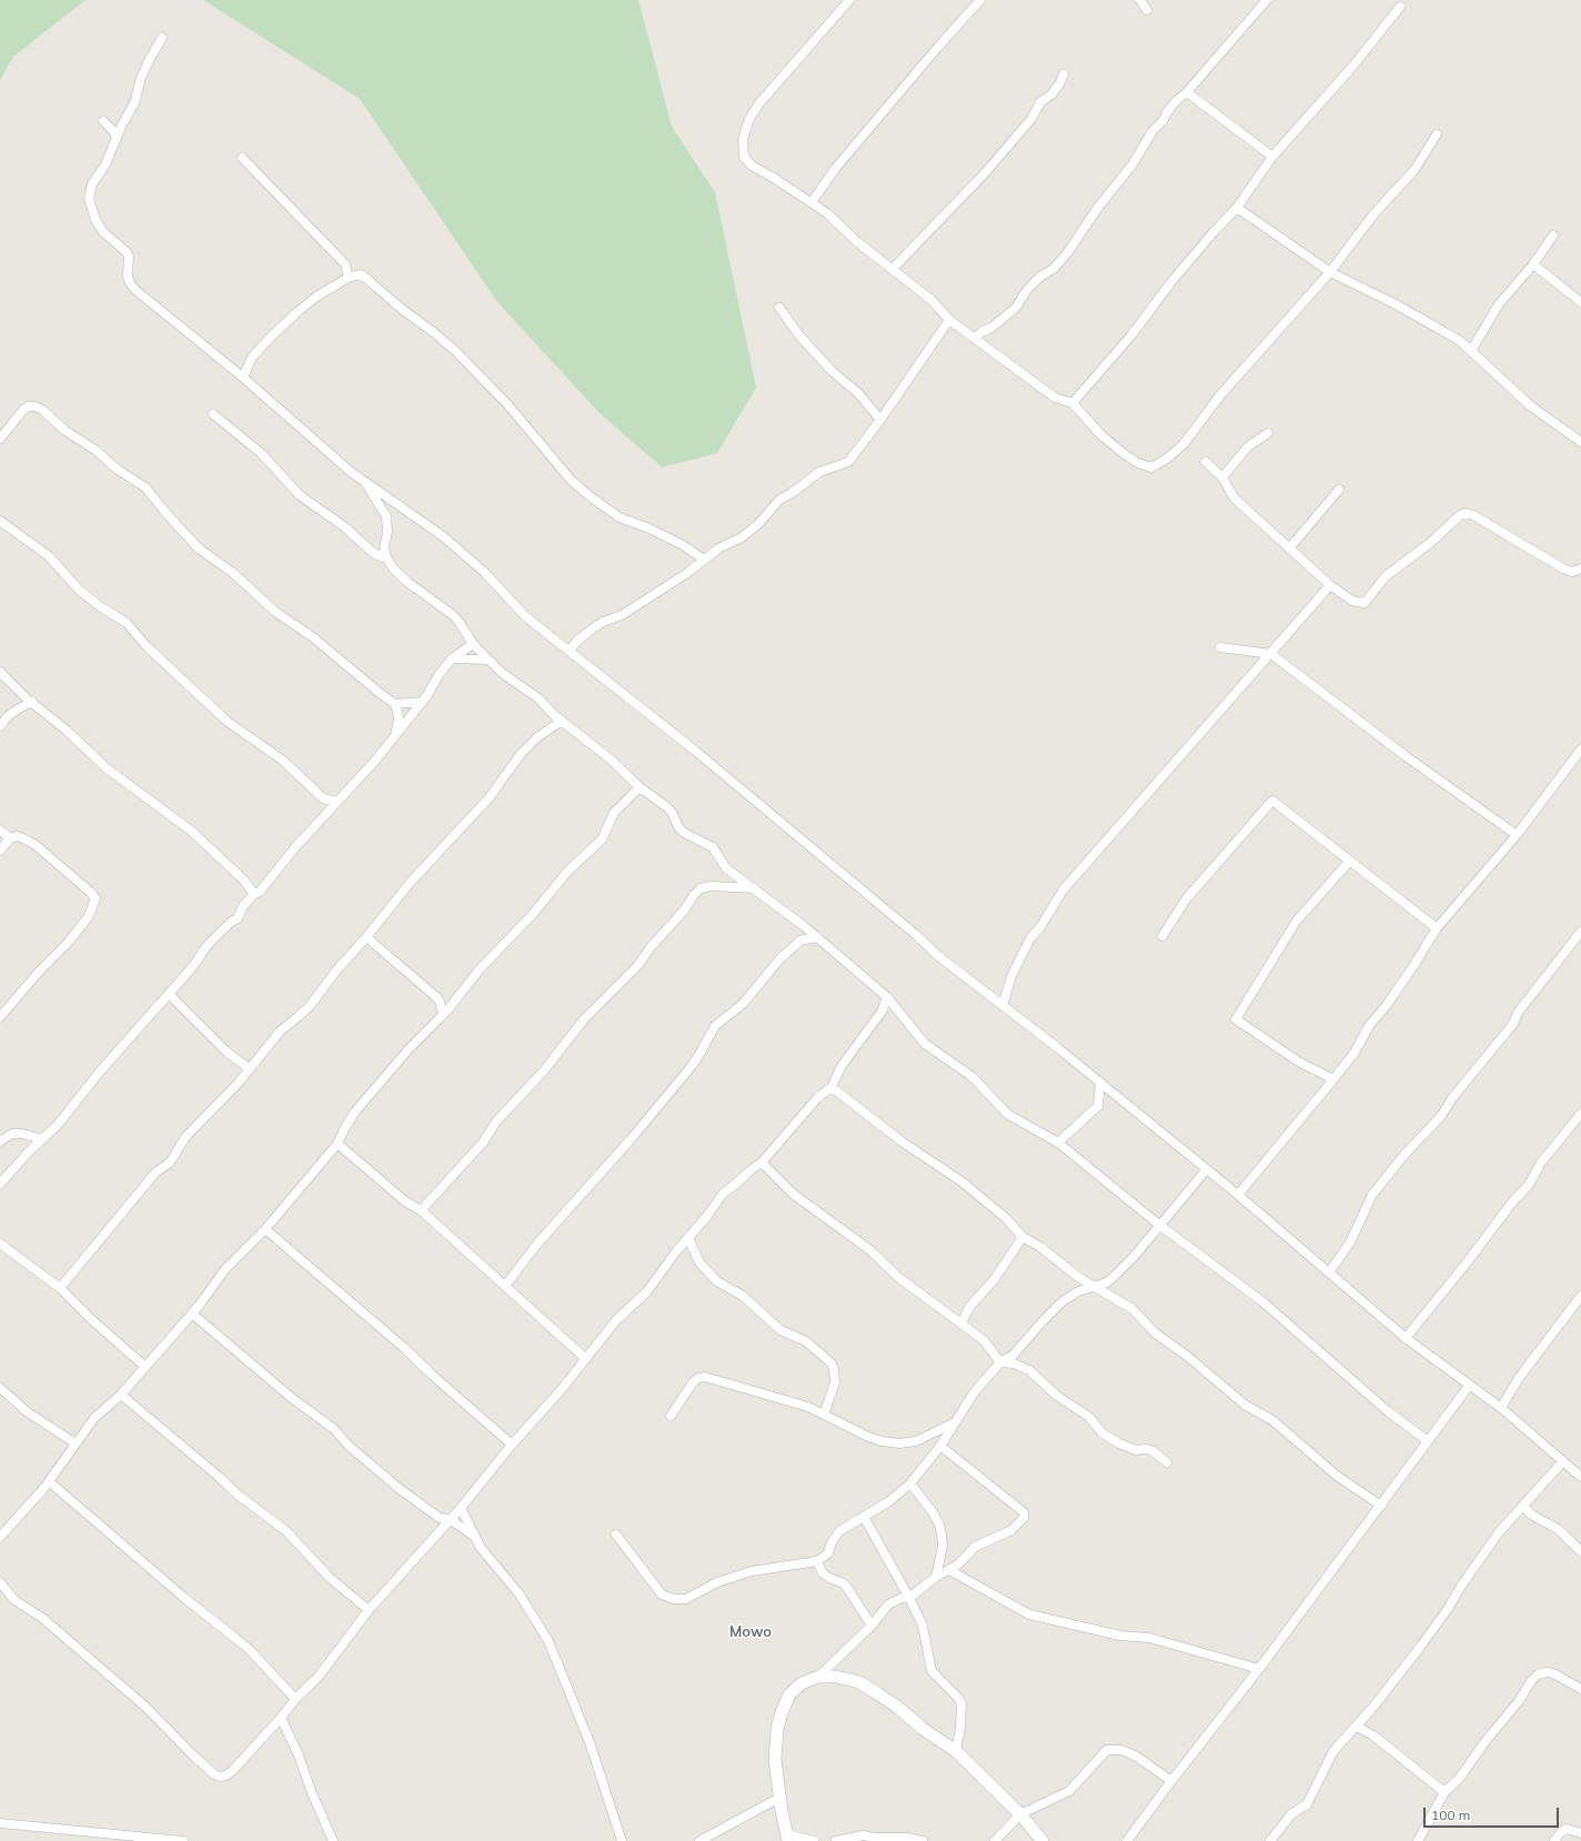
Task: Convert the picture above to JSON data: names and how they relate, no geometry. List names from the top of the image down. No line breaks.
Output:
{"districts":["Mowo"],"scale_bar":"100 m"}
